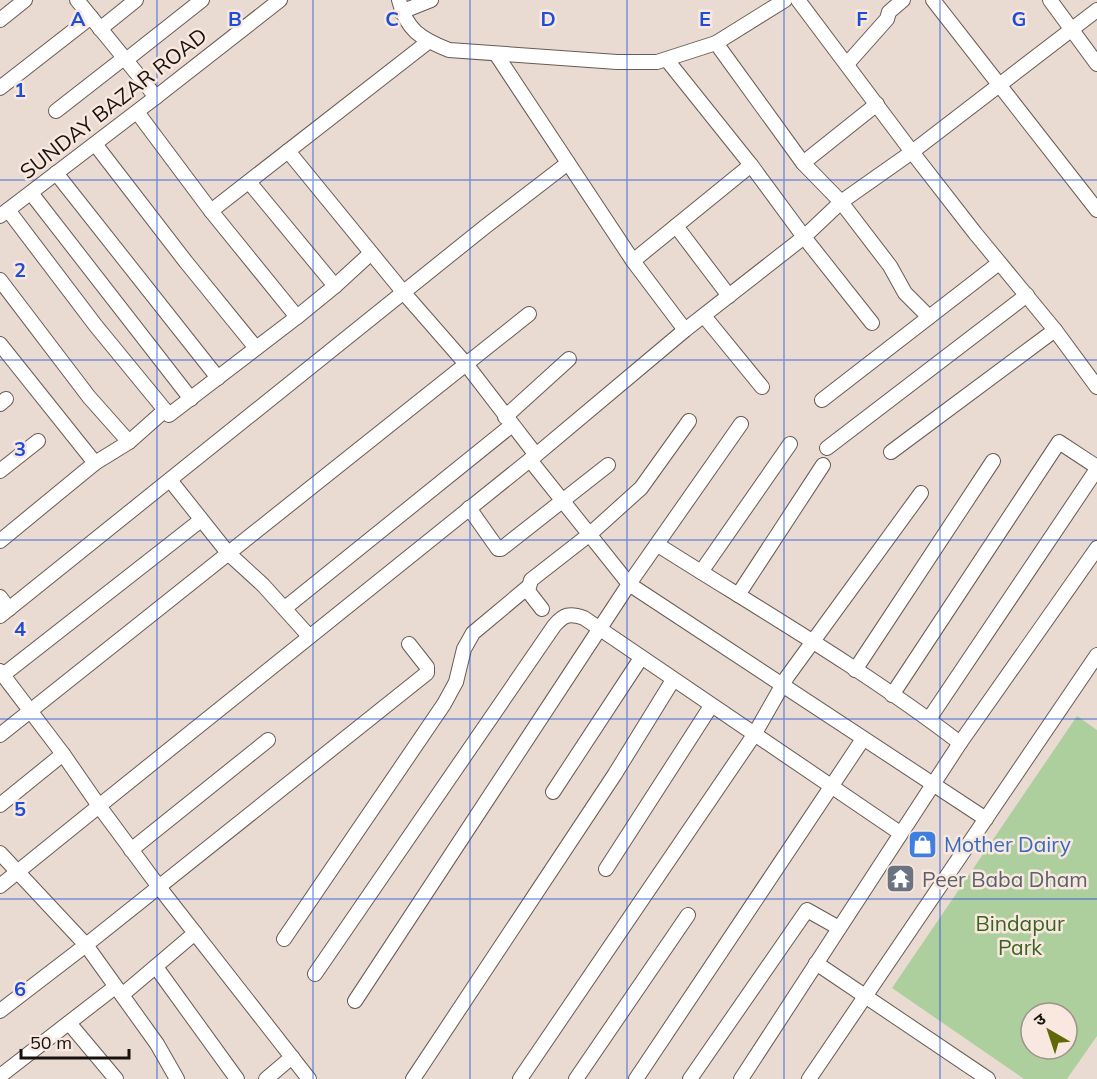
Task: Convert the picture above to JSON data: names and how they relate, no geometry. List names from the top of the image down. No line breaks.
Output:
{"streets":{"street":["SUNDAY BAZAR ROAD"]},"parks":["Bindapur Park"],"places":{"shop":["Mother Dairy"],"temple":["Peer Baba Dham"]},"scale_bar":"50 m","north":"top left","grid":{"columns":["A","B","C","D","E","F","G"],"rows":["1","2","3","4","5","6"]}}
